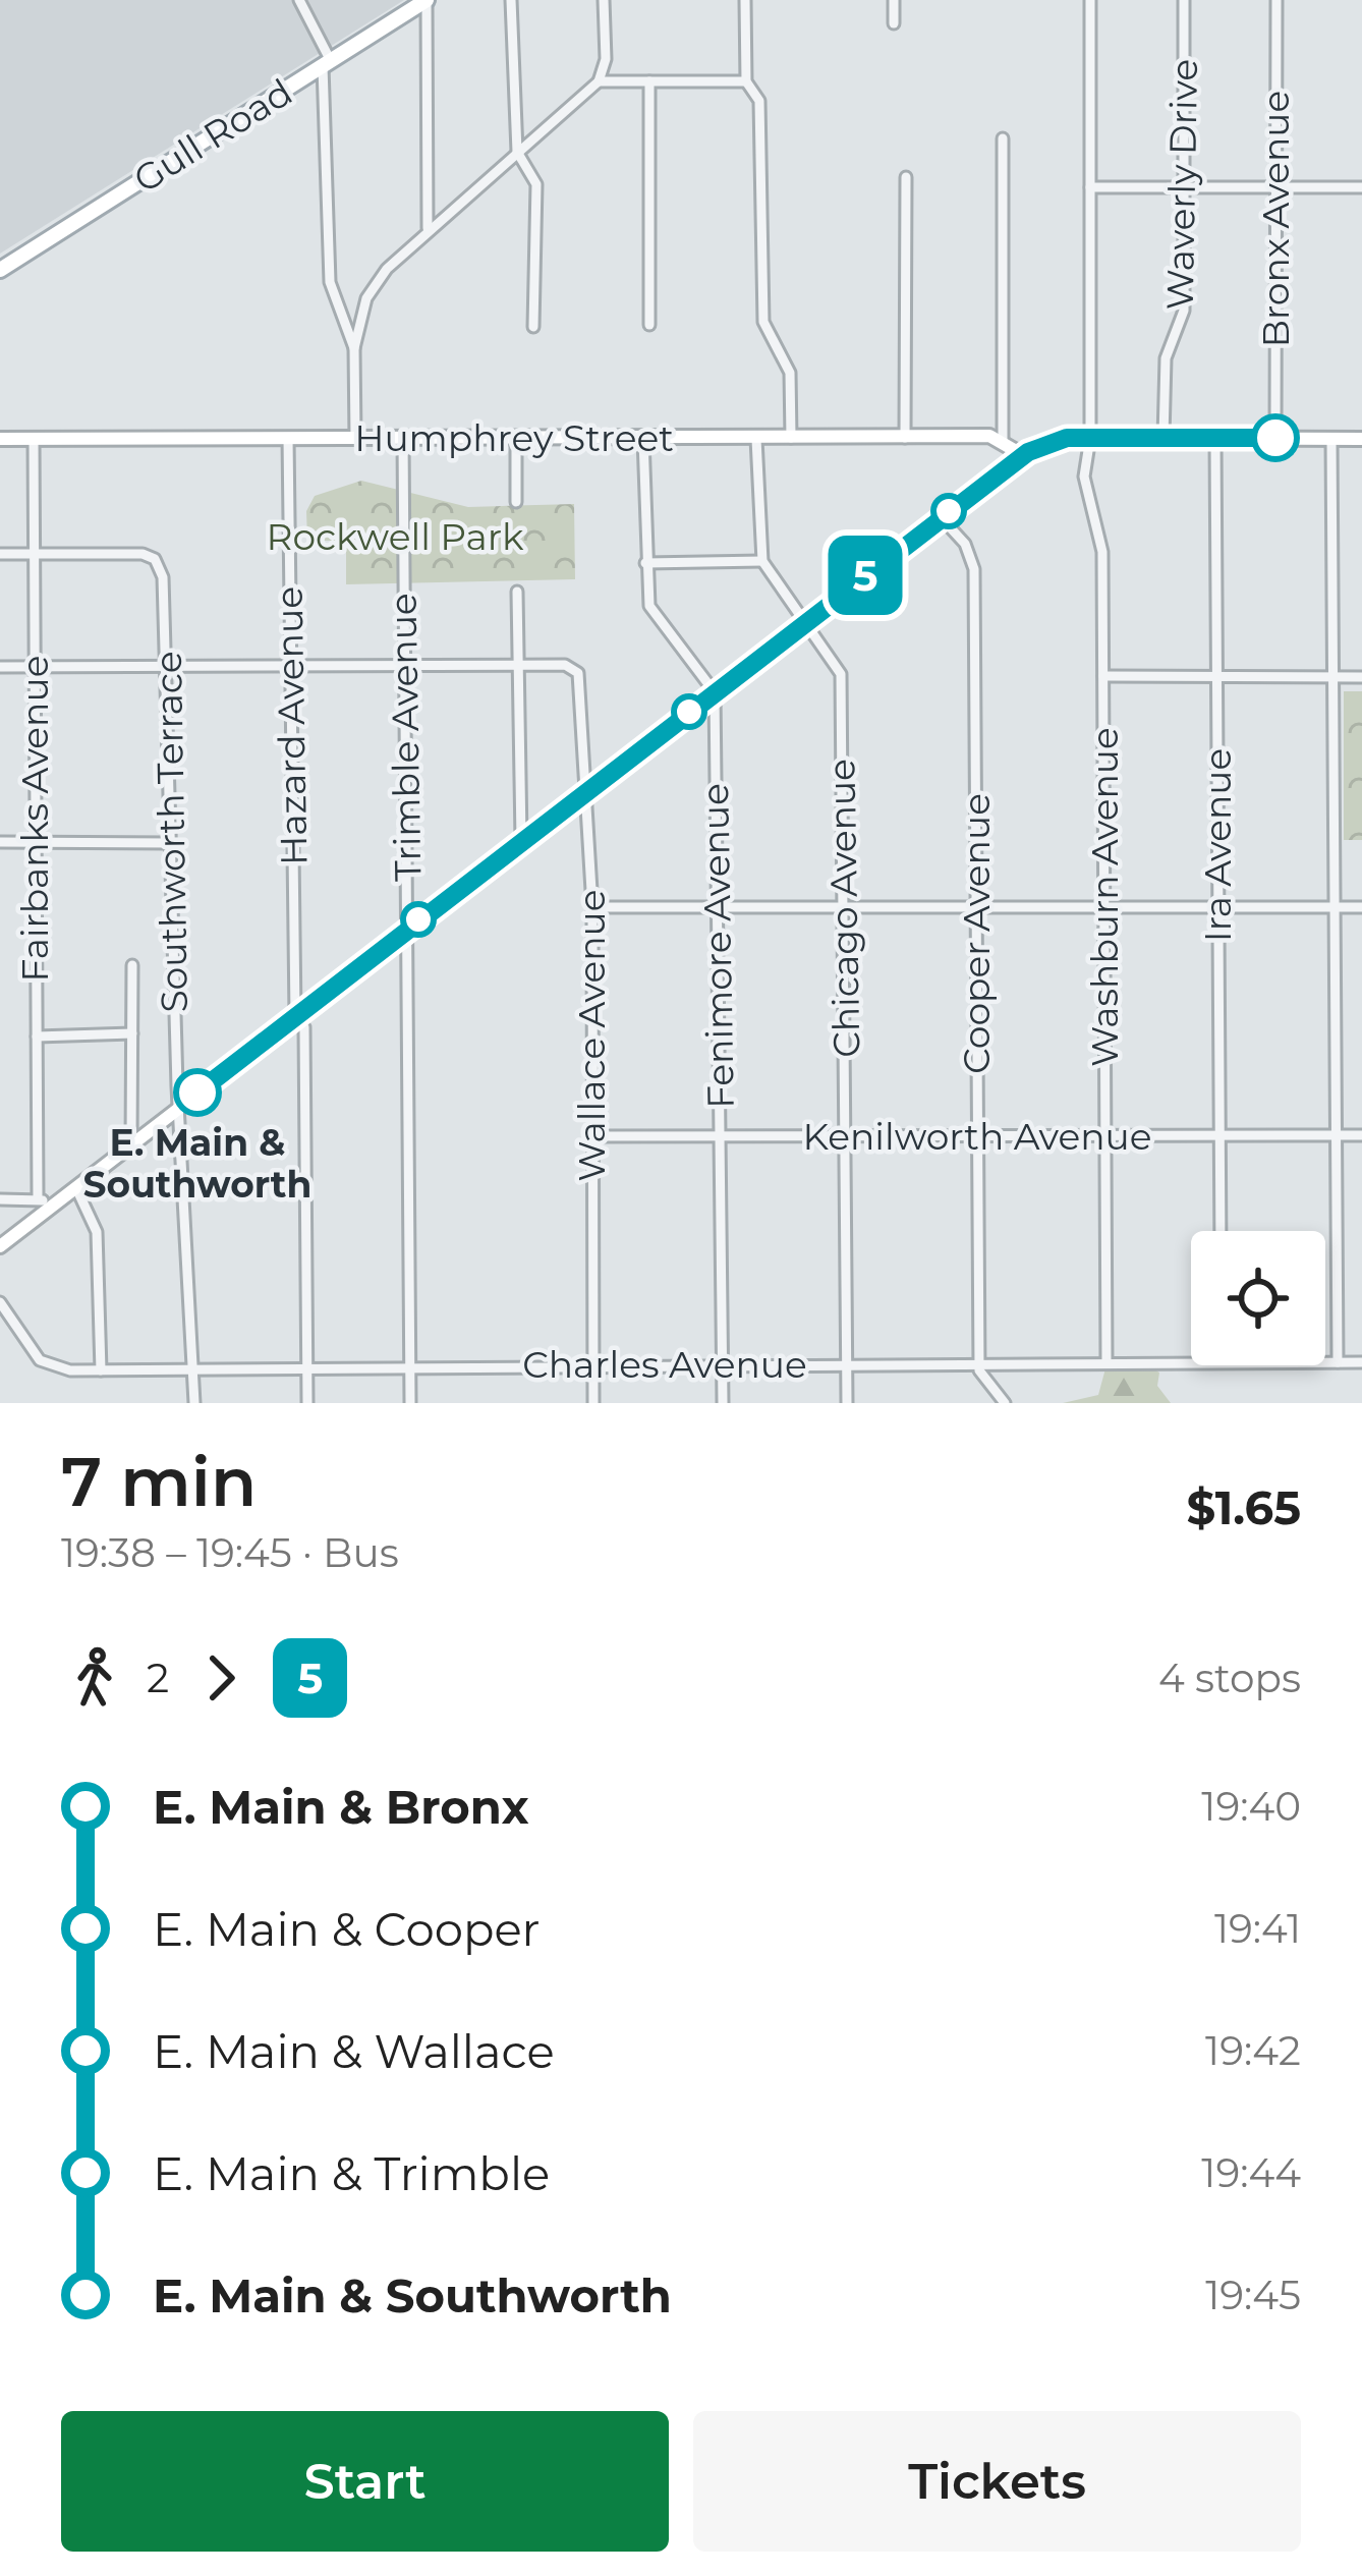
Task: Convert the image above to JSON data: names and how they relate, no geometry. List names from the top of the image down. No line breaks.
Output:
{"streets":{"main road":["Gull Road"],"street":["Waverly Drive","Bronx Avenue","Humphrey Street","Hazard Avenue","Trimble Avenue","Fairbanks Avenue","Southworth Terrace","Ira Avenue","Washburn Avenue","Chicago Avenue","Cooper Avenue","Fenimore Avenue","Wallace Avenue","Kenilworth Avenue","Charles Avenue"]},"crossings":[["Humphrey Street","Hazard Avenue"],["Humphrey Street","Trimble Avenue"],["Humphrey Street","Fairbanks Avenue"],["Hazard Avenue","Charles Avenue"],["Trimble Avenue","Charles Avenue"],["Fairbanks Avenue","Southworth Terrace"],["Southworth Terrace","Charles Avenue"],["Ira Avenue","Kenilworth Avenue"],["Washburn Avenue","Kenilworth Avenue"],["Washburn Avenue","Charles Avenue"],["Chicago Avenue","Kenilworth Avenue"],["Chicago Avenue","Charles Avenue"],["Cooper Avenue","Kenilworth Avenue"],["Cooper Avenue","Charles Avenue"],["Fenimore Avenue","Kenilworth Avenue"],["Fenimore Avenue","Charles Avenue"],["Wallace Avenue","Kenilworth Avenue"],["Wallace Avenue","Charles Avenue"]],"parks":["Rockwell Park"],"places":["E. Main & Southworth"],"lines":["bus line 5"],"page":{"on_map":"5","heading":["7 min","19:38 – 19:45 · Bus","$1.65"],"legs":["2","5","4 stops"],"list":[{"name":"E. Main & Bronx","value":"19:40"},{"name":"E. Main & Cooper","value":"19:41"},{"name":"E. Main & Wallace","value":"19:42"},{"name":"E. Main & Trimble","value":"19:44"},{"name":"E. Main & Southworth","value":"19:45"}],"buttons":["Start","Tickets"]}}
